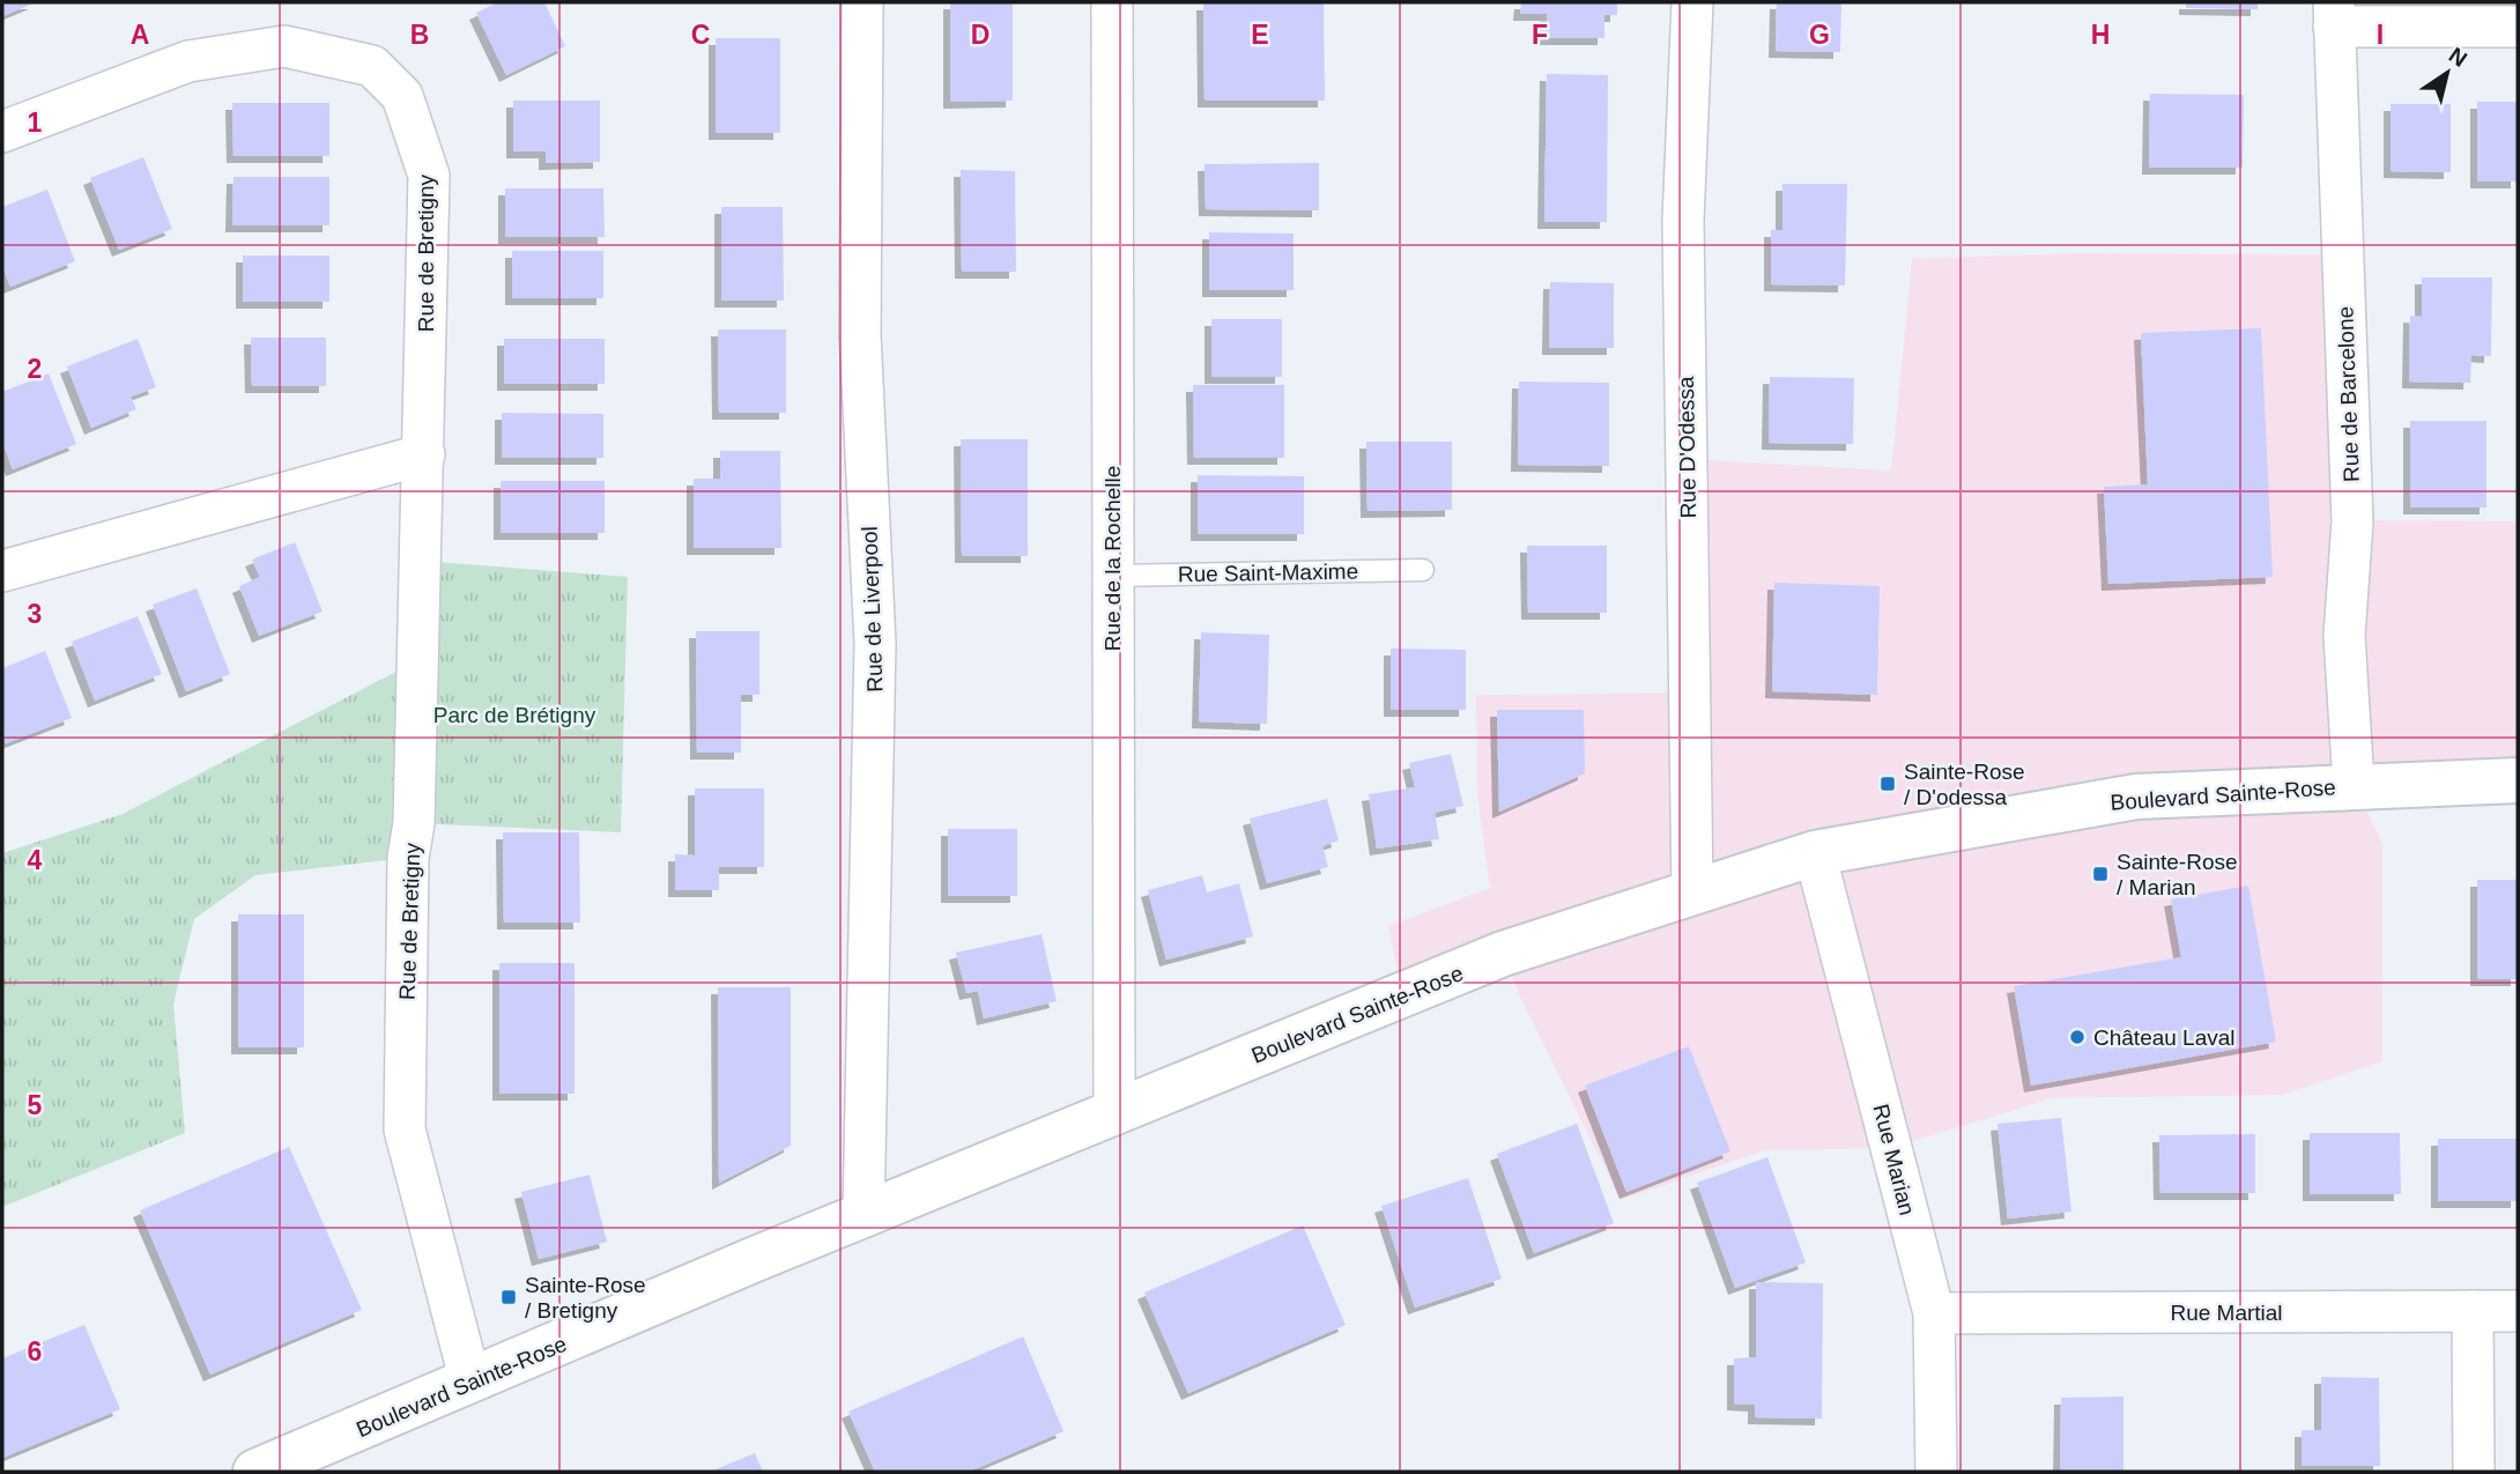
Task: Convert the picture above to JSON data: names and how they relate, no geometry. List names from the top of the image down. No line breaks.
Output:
{"streets":{"street":["Rue de Bretigny","Rue de Barcelone","Rue D'Odessa","Rue de la Rochelle","Rue de Liverpool","Boulevard Sainte-Rose","Rue Marian","Rue Martial"],"lane":["Rue Saint-Maxime"]},"crossings":[["Rue de Bretigny","Boulevard Sainte-Rose"],["Rue de Barcelone","Boulevard Sainte-Rose"],["Rue D'Odessa","Boulevard Sainte-Rose"],["Rue de la Rochelle","Rue Saint-Maxime"],["Rue de la Rochelle","Boulevard Sainte-Rose"],["Rue de Liverpool","Boulevard Sainte-Rose"],["Boulevard Sainte-Rose","Rue Marian"],["Rue Marian","Rue Martial"]],"parks":["Parc de Brétigny"],"places":{"transit":["Sainte-Rose / D'odessa","Sainte-Rose / Marian","Sainte-Rose / Bretigny"],"other":["Château Laval"]},"north":"top right","grid":{"columns":["A","B","C","D","E","F","G","H","I"],"rows":["1","2","3","4","5","6"]}}
